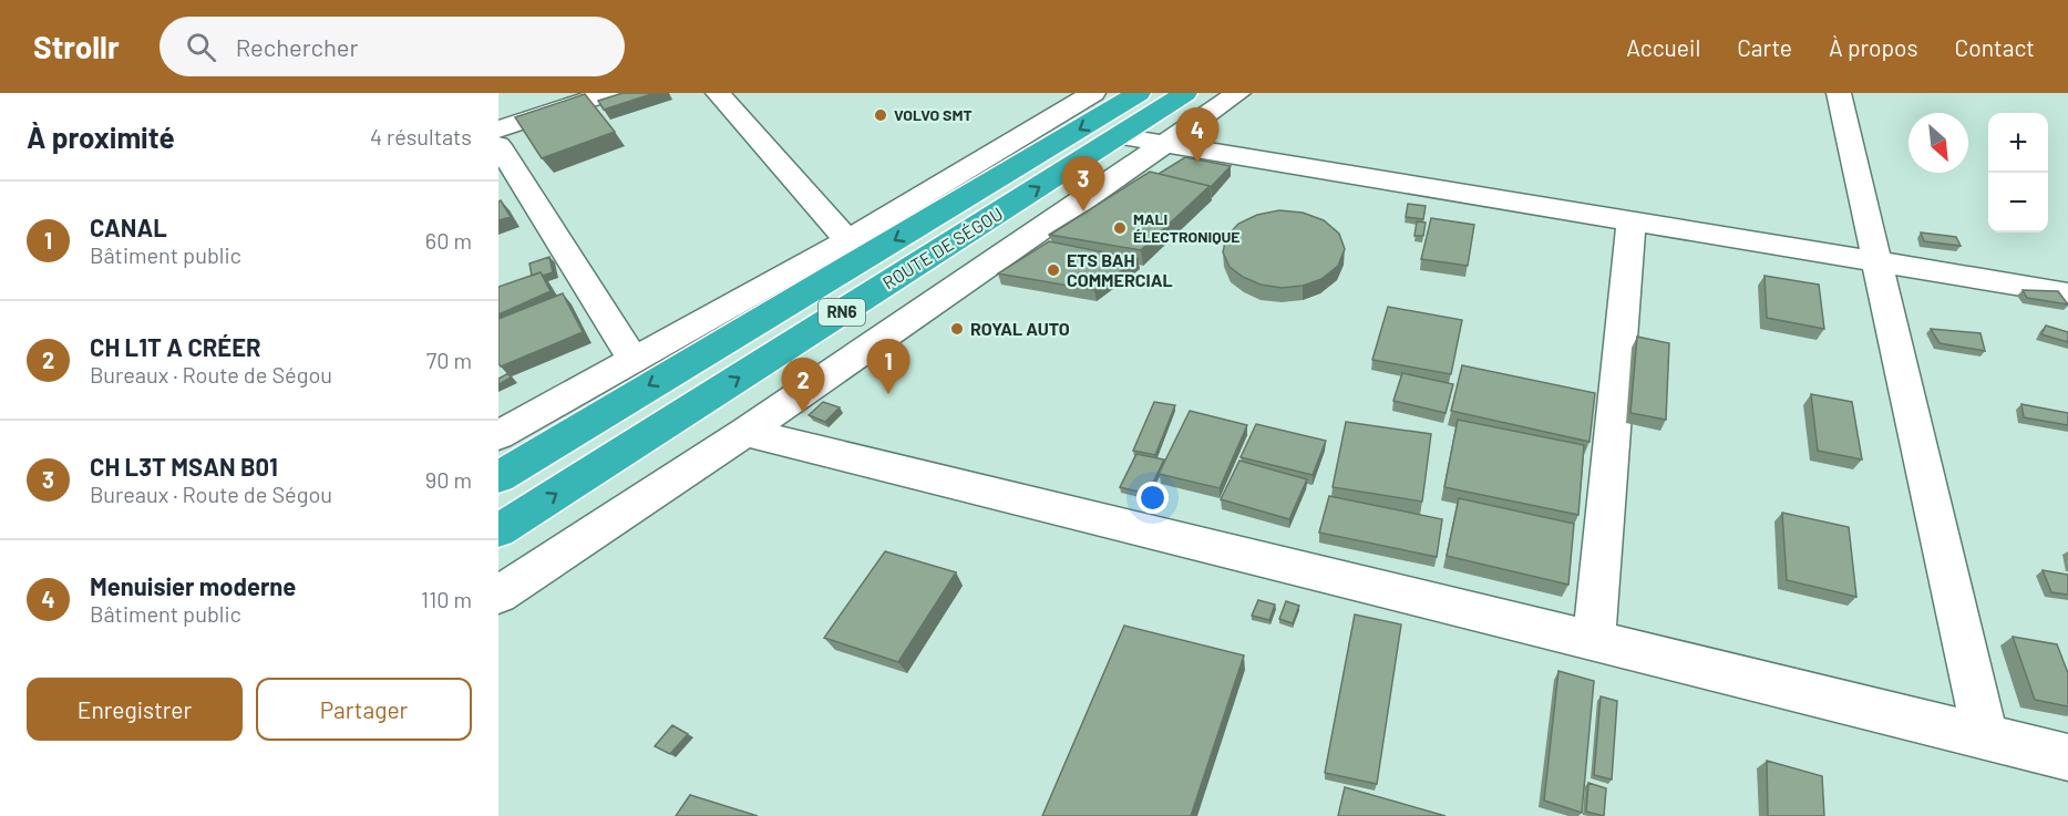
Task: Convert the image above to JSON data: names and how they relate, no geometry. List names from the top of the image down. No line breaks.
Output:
{"streets":{"highway":["ROUTE DE SÉGOU","RN6"]},"places":["VOLVO SMT","MALI ÉLECTRONIQUE","ETS BAH COMMERCIAL","ROYAL AUTO"],"north":"bottom right","page":{"header":"Strollr","search":"Rechercher","nav":["Accueil","Carte","À propos","Contact"],"heading":["À proximité","4 résultats"],"pins":["4","3","1","2"],"map_buttons":["+","−"],"list":[{"mark":"1","name":"CANAL","note":"Bâtiment public","value":"60 m"},{"mark":"2","name":"CH L1T A CRÉER","note":"Bureaux · Route de Ségou","value":"70 m"},{"mark":"3","name":"CH L3T MSAN B01","note":"Bureaux · Route de Ségou","value":"90 m"},{"mark":"4","name":"Menuisier moderne","note":"Bâtiment public","value":"110 m"}],"buttons":["Enregistrer","Partager"]}}
